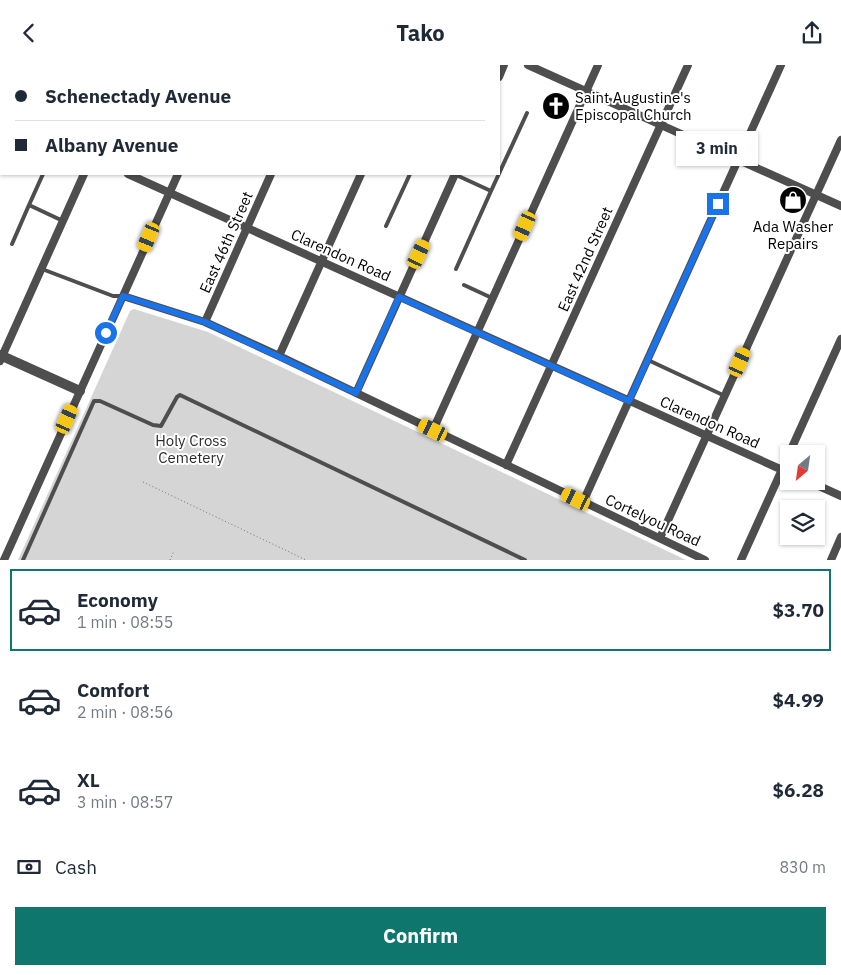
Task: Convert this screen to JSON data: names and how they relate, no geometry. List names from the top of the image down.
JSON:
{
  "streets": {
    "street": [
      "East 46th Street",
      "Clarendon Road",
      "East 42nd Street",
      "Cortelyou Road"
    ]
  },
  "crossings": [
    ["East 46th Street", "Clarendon Road"],
    ["East 46th Street", "Cortelyou Road"],
    ["Clarendon Road", "East 42nd Street"],
    ["East 42nd Street", "Cortelyou Road"]
  ],
  "parks": ["Holy Cross Cemetery"],
  "places": {
    "church": ["Saint Augustine's Episcopal Church"],
    "shop": ["Ada Washer Repairs"]
  },
  "north": "bottom left",
  "page": {
    "header": "Tako",
    "banner": ["Schenectady Avenue", "Albany Avenue"],
    "bubble": "3 min",
    "list": [
      {
        "name": "Economy",
        "note": "1 min · 08:55",
        "value": "$3.70"
      },
      {
        "name": "Comfort",
        "note": "2 min · 08:56",
        "value": "$4.99"
      },
      {
        "name": "XL",
        "note": "3 min · 08:57",
        "value": "$6.28"
      }
    ],
    "pay": ["Cash", "830 m"],
    "buttons": "Confirm"
  }
}
